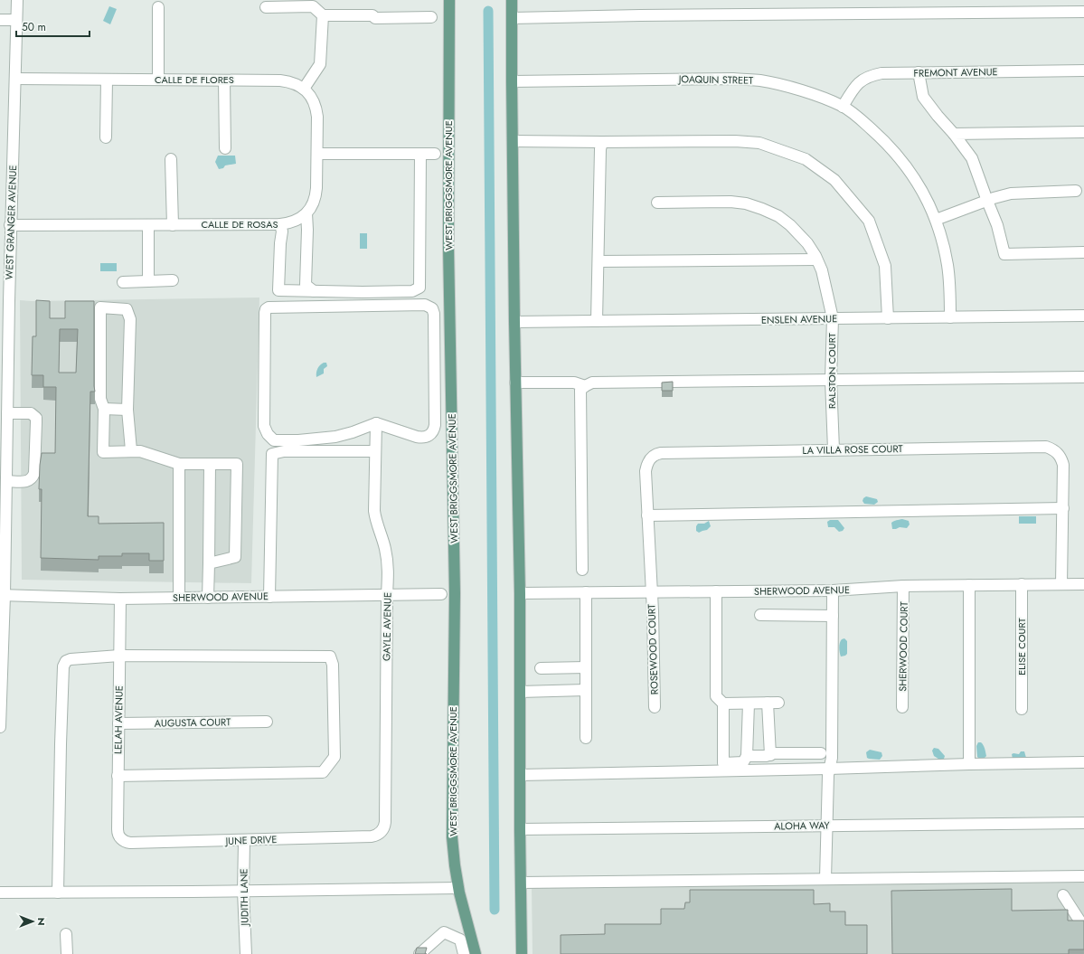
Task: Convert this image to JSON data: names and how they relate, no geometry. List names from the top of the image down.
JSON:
{
  "streets": {
    "main road": ["WEST BRIGGSMORE AVENUE"],
    "street": [
      "FREMONT AVENUE",
      "CALLE DE FLORES",
      "JOAQUIN STREET",
      "WEST GRANGER AVENUE",
      "CALLE DE ROSAS",
      "ENSLEN AVENUE",
      "RALSTON COURT",
      "LA VILLA ROSE COURT",
      "SHERWOOD AVENUE",
      "GAYLE AVENUE",
      "SHERWOOD COURT",
      "ELISE COURT",
      "ROSEWOOD COURT",
      "LELAH AVENUE",
      "AUGUSTA COURT",
      "ALOHA WAY",
      "JUNE DRIVE",
      "JUDITH LANE"
    ]
  },
  "crossings": [
    ["FREMONT AVENUE", "JOAQUIN STREET"],
    ["CALLE DE FLORES", "WEST GRANGER AVENUE"],
    ["JOAQUIN STREET", "ENSLEN AVENUE"],
    ["WEST GRANGER AVENUE", "CALLE DE ROSAS"],
    ["WEST GRANGER AVENUE", "SHERWOOD AVENUE"],
    ["ENSLEN AVENUE", "RALSTON COURT"],
    ["RALSTON COURT", "LA VILLA ROSE COURT"],
    ["LA VILLA ROSE COURT", "SHERWOOD AVENUE"],
    ["LA VILLA ROSE COURT", "ROSEWOOD COURT"],
    ["SHERWOOD AVENUE", "GAYLE AVENUE"],
    ["SHERWOOD AVENUE", "SHERWOOD COURT"],
    ["SHERWOOD AVENUE", "ELISE COURT"],
    ["SHERWOOD AVENUE", "ROSEWOOD COURT"],
    ["SHERWOOD AVENUE", "LELAH AVENUE"],
    ["GAYLE AVENUE", "JUNE DRIVE"],
    ["LELAH AVENUE", "AUGUSTA COURT"],
    ["LELAH AVENUE", "JUNE DRIVE"],
    ["JUNE DRIVE", "JUDITH LANE"]
  ],
  "scale_bar": "50 m",
  "north": "right"
}
